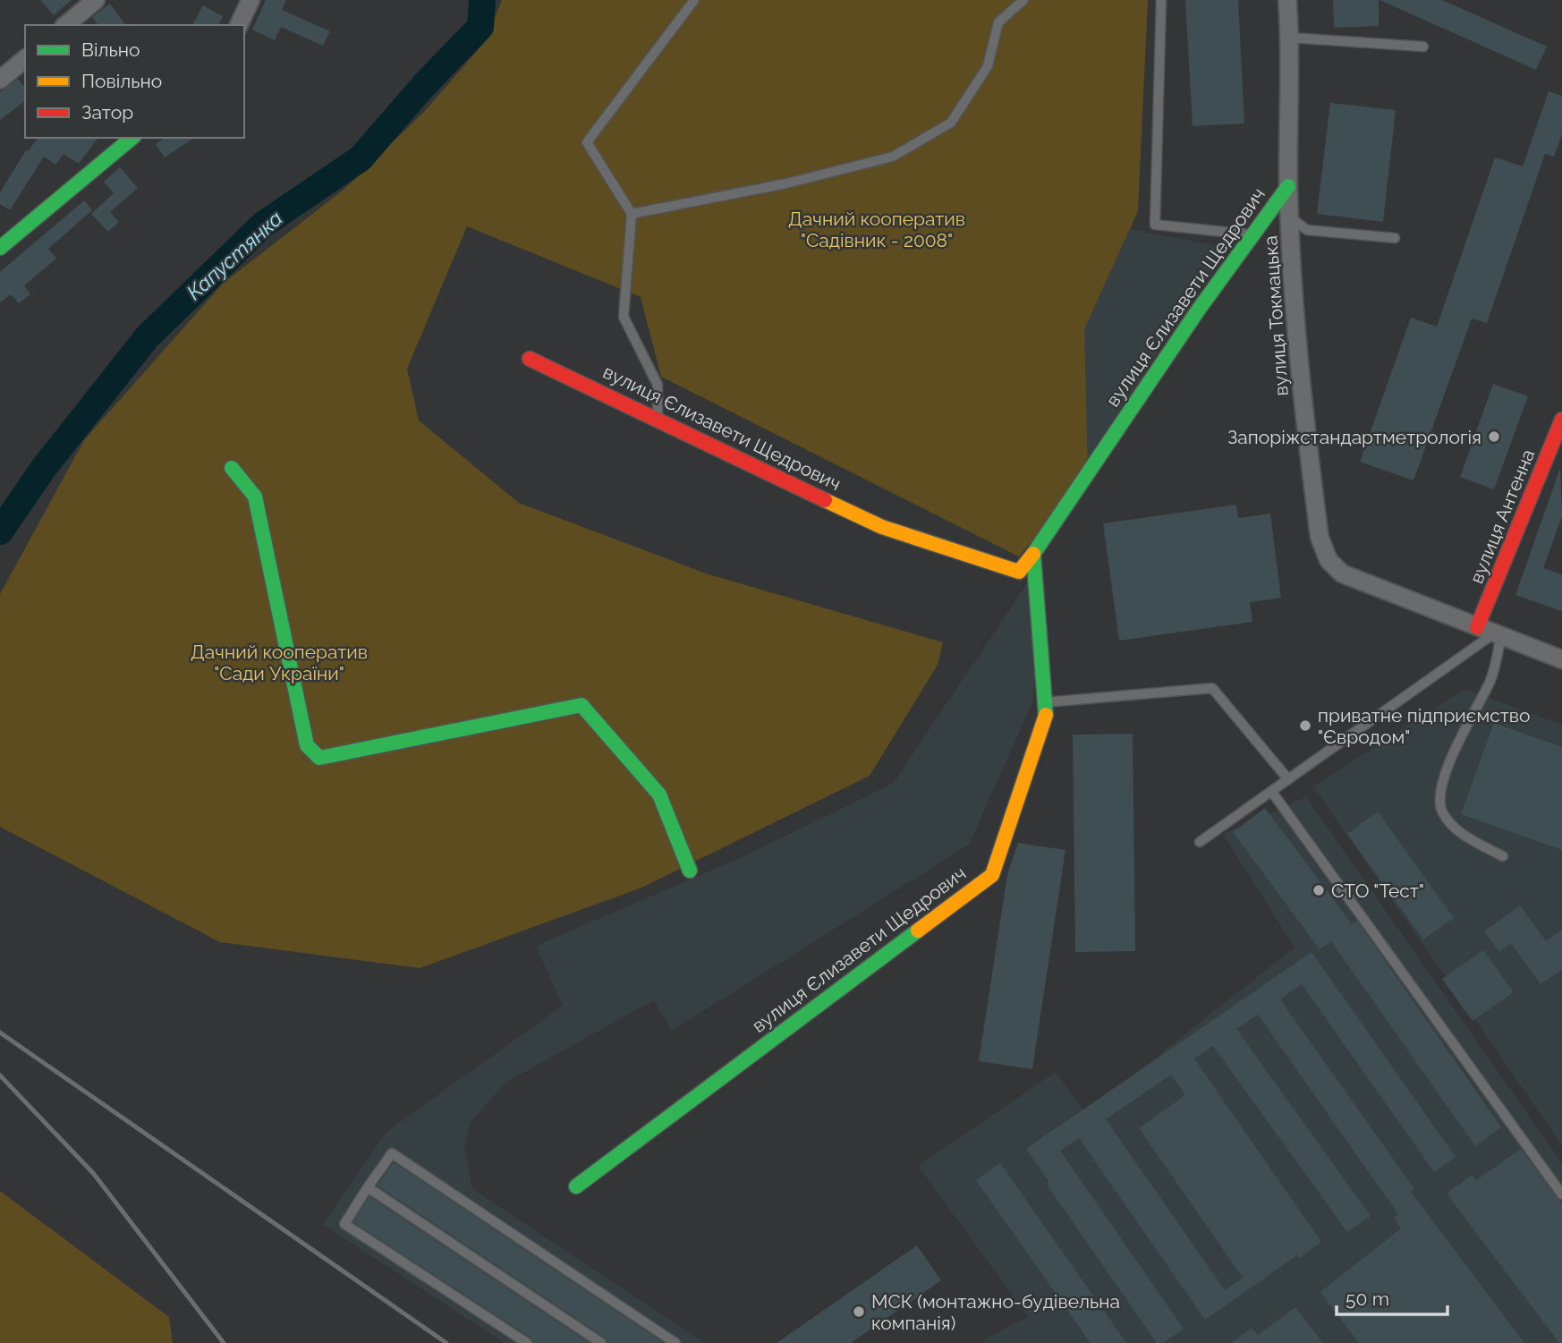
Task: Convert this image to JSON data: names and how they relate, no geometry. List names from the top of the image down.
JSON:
{
  "streets": {
    "street": ["вулиця Єлизавети Щедрович", "вулиця Токмацька", "вулиця Антенна"]
  },
  "crossings": [
    ["вулиця Єлизавети Щедрович", "вулиця Токмацька"],
    ["вулиця Токмацька", "вулиця Антенна"]
  ],
  "water": ["Капустянка"],
  "parks": ["Дачний кооператив \"Садівник - 2008\"", "Дачний кооператив \"Сади України\""],
  "places": [
    "Запоріжстандартметрологія",
    "приватне підприємство \"Євродом\"",
    "СТО \"Тест\"",
    "МСК (монтажно-будівельна компанія)"
  ],
  "legend": ["Вільно", "Повільно", "Затор"],
  "scale_bar": "50 m"
}
